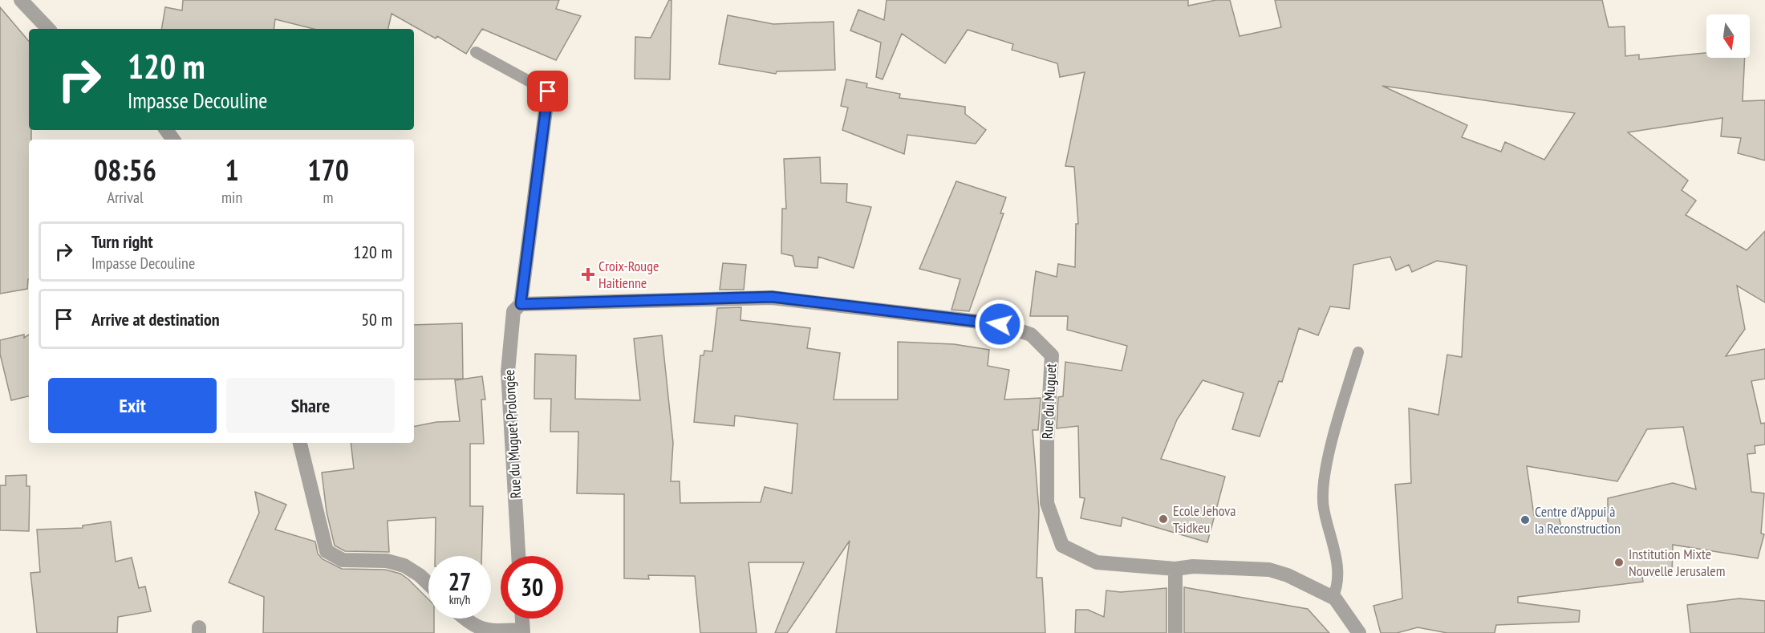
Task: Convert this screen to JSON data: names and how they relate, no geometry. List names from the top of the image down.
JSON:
{
  "streets": {
    "street": ["Rue du Muguet", "Rue du Muguet Prolongée"]
  },
  "crossings": [
    ["Rue du Muguet", "Rue du Muguet Prolongée"]
  ],
  "places": {
    "health": ["Croix-Rouge Haitienne"],
    "other": ["Ecole Jehova Tsidkeu", "Centre d'Appui à la Reconstruction", "Institution Mixte Nouvelle Jerusalem"]
  },
  "north": "bottom",
  "page": {
    "turn": ["120 m", "Impasse Decouline"],
    "eta": [
      "08:56",
      "Arrival",
      "1",
      "min",
      "170",
      "m"
    ],
    "list": [
      {
        "name": "Turn right",
        "note": "Impasse Decouline",
        "value": "120 m"
      },
      {
        "name": "Arrive at destination",
        "value": "50 m"
      }
    ],
    "buttons": ["Exit", "Share"],
    "speed": "27 km/h",
    "limit": "30"
  }
}
